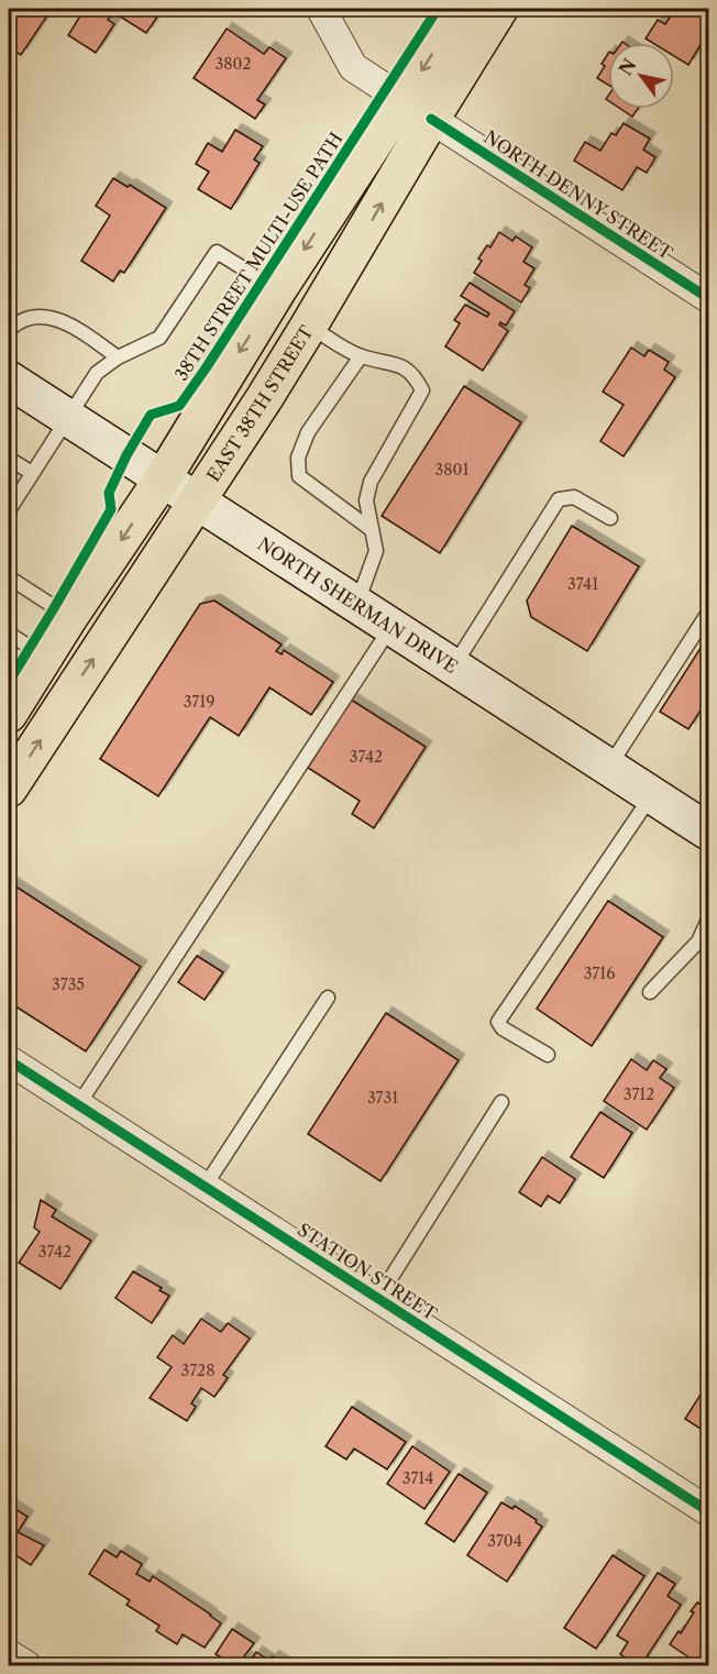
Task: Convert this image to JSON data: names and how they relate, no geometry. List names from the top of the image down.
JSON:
{
  "streets": {
    "main road": ["EAST 38TH STREET", "NORTH SHERMAN DRIVE"],
    "street": ["NORTH DENNY STREET", "STATION STREET"],
    "cycle path": ["38TH STREET MULTI-USE PATH"]
  },
  "crossings": [
    ["NORTH DENNY STREET", "EAST 38TH STREET"],
    ["EAST 38TH STREET", "NORTH SHERMAN DRIVE"]
  ],
  "house_numbers": [
    "3802",
    "3801",
    "3741",
    "3719",
    "3742",
    "3716",
    "3735",
    "3712",
    "3731",
    "3742",
    "3728",
    "3714",
    "3704"
  ],
  "north": "top left"
}
